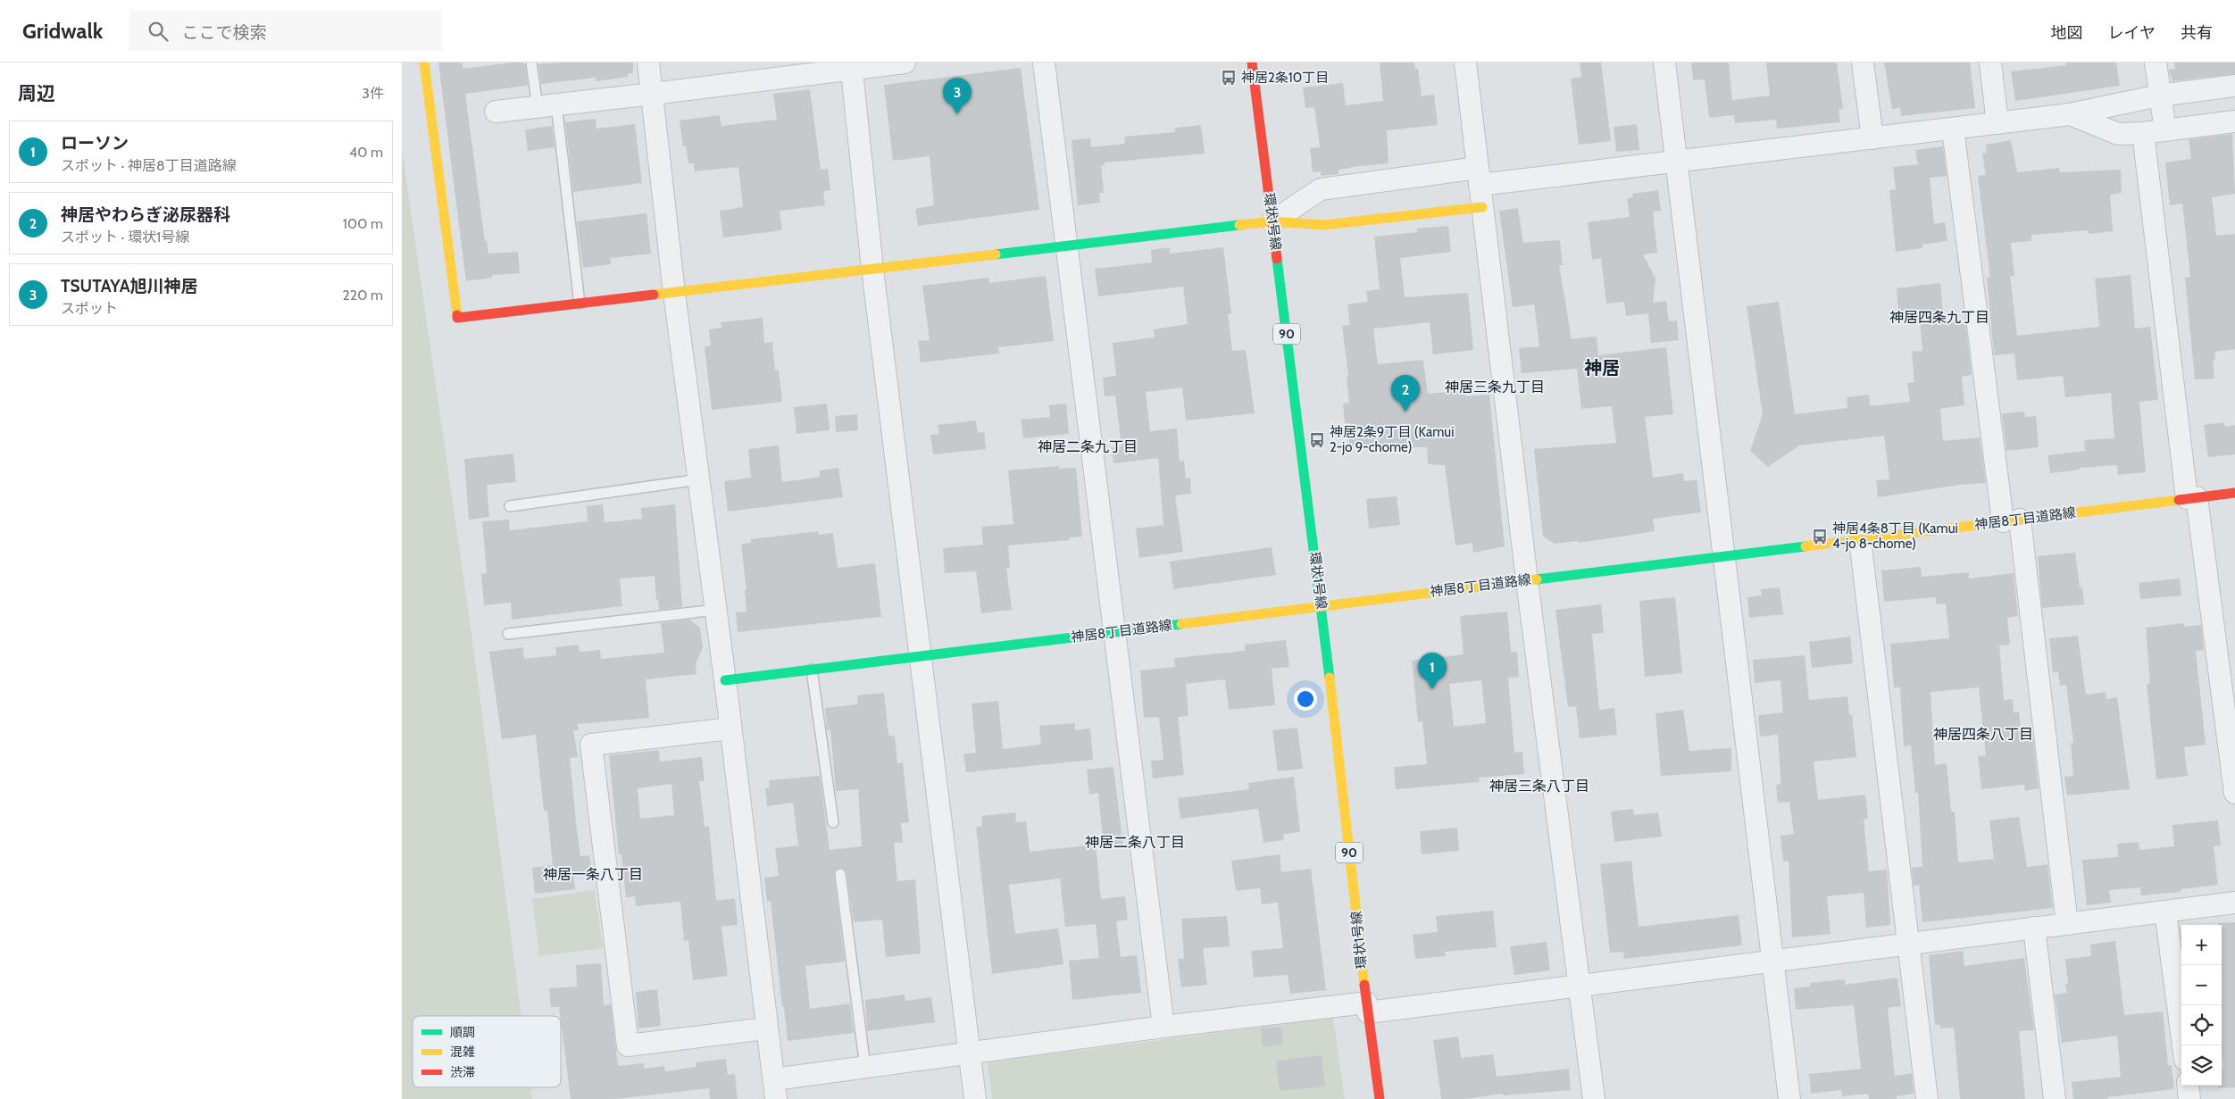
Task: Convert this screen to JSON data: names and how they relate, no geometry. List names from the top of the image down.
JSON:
{
  "streets": {
    "street": ["環状1号線", "90", "神居8丁目道路線"]
  },
  "crossings": [
    ["環状1号線", "神居8丁目道路線"]
  ],
  "districts": [
    "神居四条九丁目",
    "神居",
    "神居三条九丁目",
    "神居二条九丁目",
    "神居四条八丁目",
    "神居三条八丁目",
    "神居二条八丁目",
    "神居一条八丁目"
  ],
  "places": {
    "bus stop": ["神居2条10丁目", "神居2条9丁目 (Kamui 2-jo 9-chome)", "神居4条8丁目 (Kamui 4-jo 8-chome)"]
  },
  "legend": ["順調", "混雑", "渋滞"],
  "page": {
    "header": "Gridwalk",
    "search": "ここで検索",
    "nav": ["地図", "レイヤ", "共有"],
    "heading": ["周辺", "3件"],
    "pins": ["3", "2", "1"],
    "list": [
      {
        "mark": "1",
        "name": "ローソン",
        "note": "スポット · 神居8丁目道路線",
        "value": "40 m"
      },
      {
        "mark": "2",
        "name": "神居やわらぎ泌尿器科",
        "note": "スポット · 環状1号線",
        "value": "100 m"
      },
      {
        "mark": "3",
        "name": "TSUTAYA旭川神居",
        "note": "スポット",
        "value": "220 m"
      }
    ],
    "map_buttons": ["+", "−"]
  }
}
